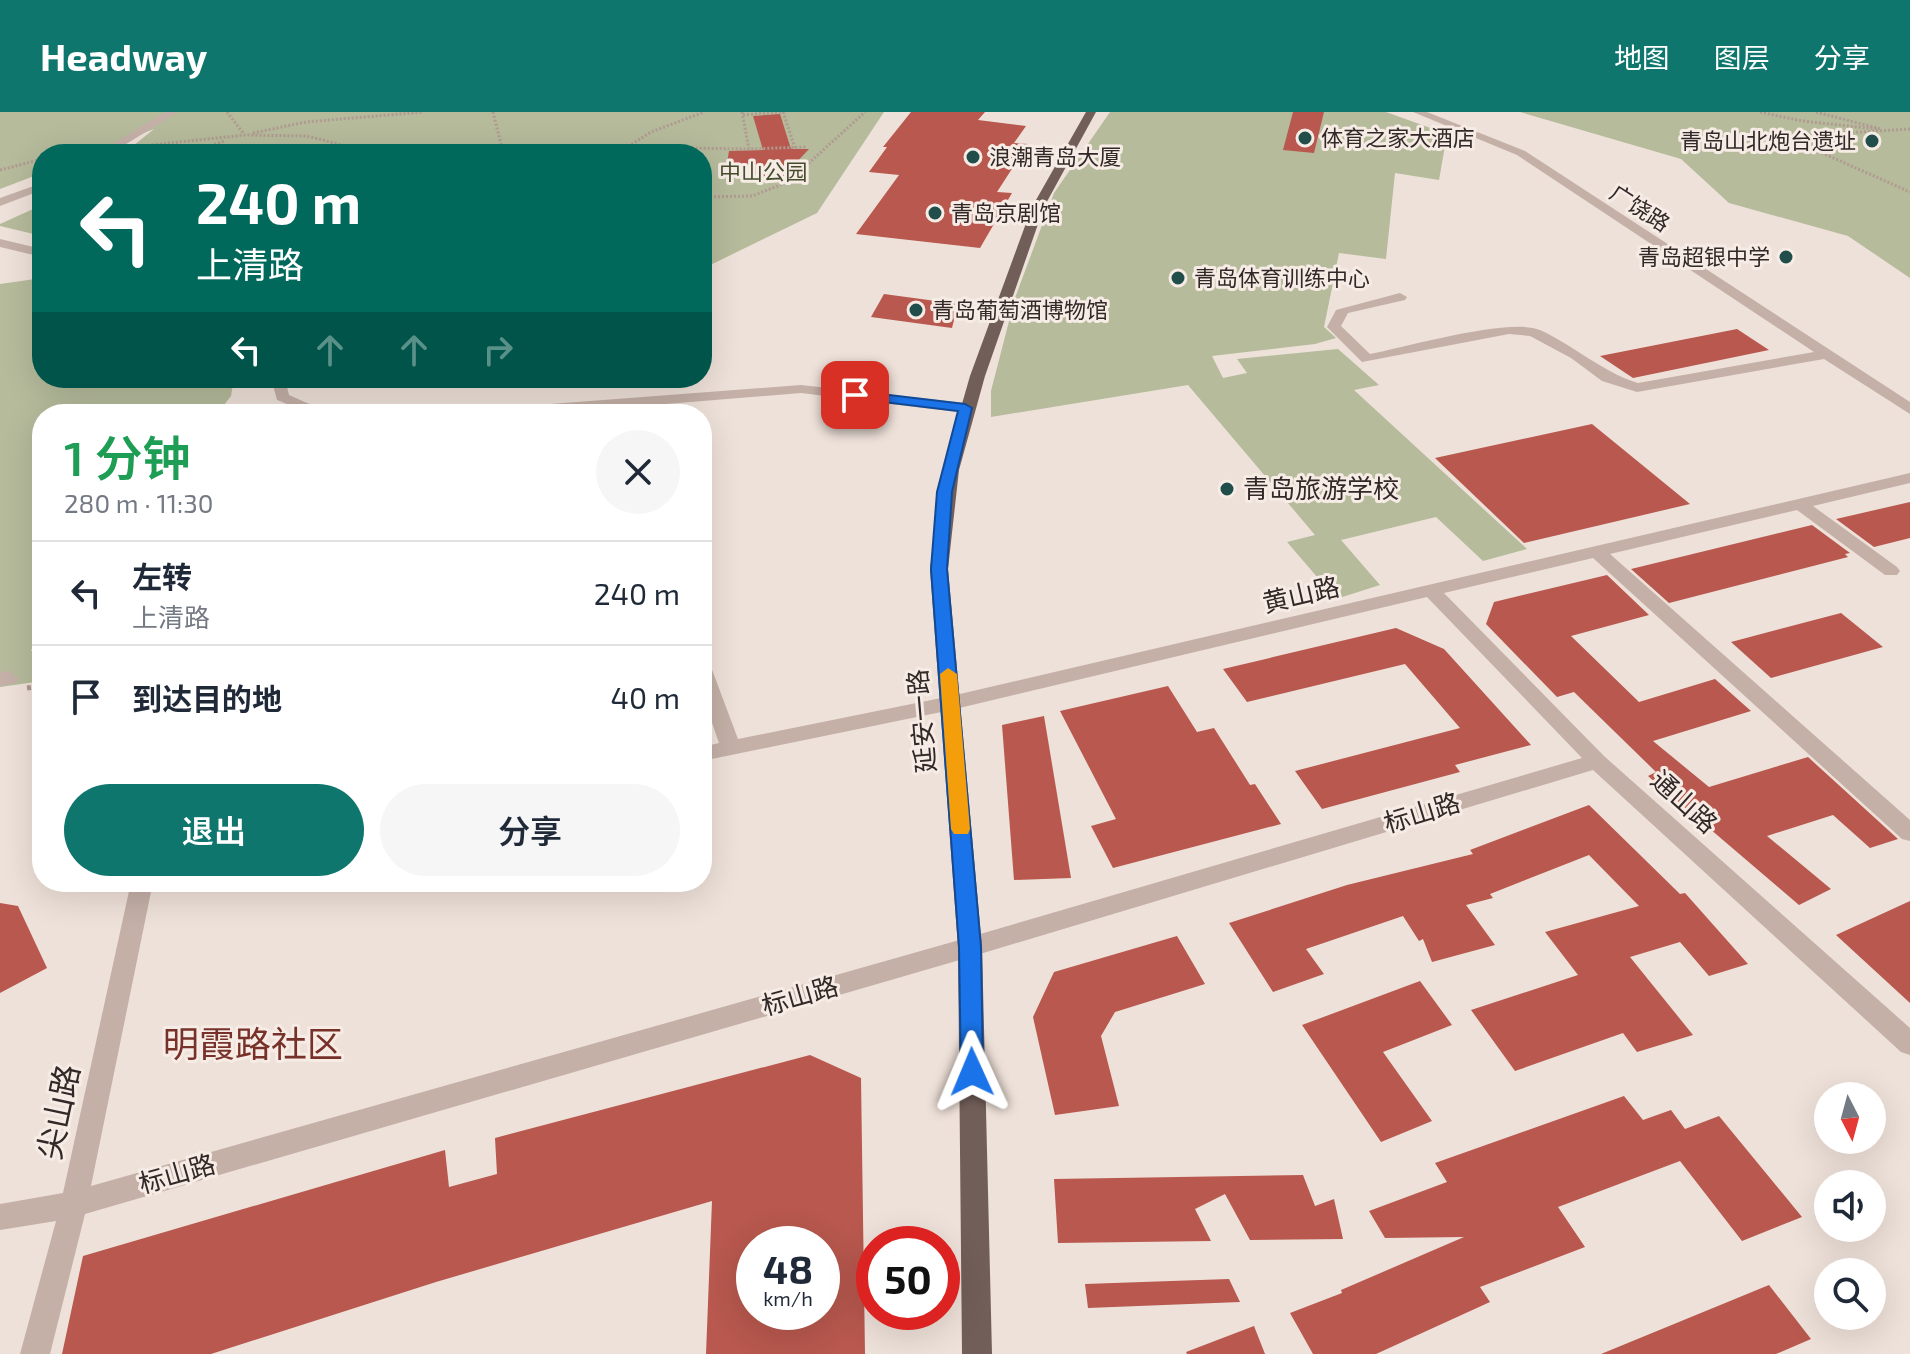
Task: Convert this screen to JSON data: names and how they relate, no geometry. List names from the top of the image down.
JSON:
{
  "streets": {
    "main road": ["延安一路"],
    "street": [
      "广饶路",
      "黄山路",
      "通山路",
      "标山路",
      "尖山路"
    ]
  },
  "crossings": [
    ["黄山路", "延安一路"],
    ["黄山路", "通山路"],
    ["延安一路", "标山路"],
    ["通山路", "标山路"],
    ["标山路", "尖山路"]
  ],
  "districts": ["明霞路社区"],
  "parks": ["中山公园"],
  "places": [
    "体育之家大酒店",
    "青岛山北炮台遗址",
    "浪潮青岛大厦",
    "青岛京剧馆",
    "青岛超银中学",
    "青岛体育训练中心",
    "青岛葡萄酒博物馆",
    "青岛旅游学校"
  ],
  "north": "bottom",
  "page": {
    "header": "Headway",
    "nav": ["地图", "图层", "分享"],
    "turn": ["240 m", "上清路"],
    "heading": ["1 分钟", "280 m · 11:30"],
    "list": [
      {
        "name": "左转",
        "note": "上清路",
        "value": "240 m"
      },
      {
        "name": "到达目的地",
        "value": "40 m"
      }
    ],
    "buttons": ["退出", "分享"],
    "speed": "48 km/h",
    "limit": "50"
  }
}
